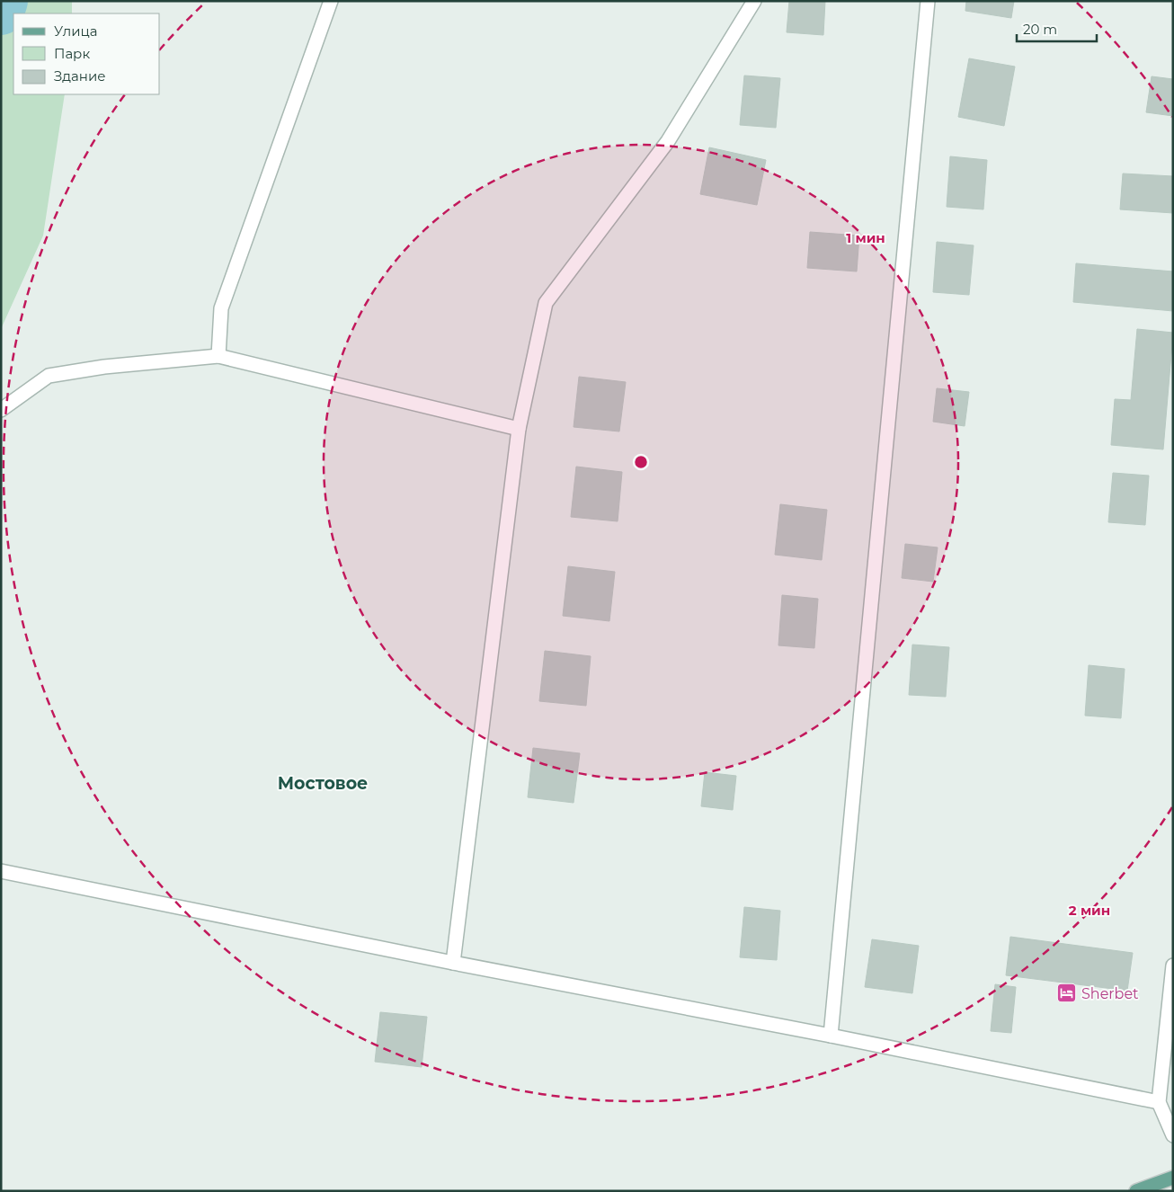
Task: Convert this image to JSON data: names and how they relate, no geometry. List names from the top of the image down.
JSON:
{
  "districts": ["Мостовое"],
  "places": {
    "hotel": ["Sherbet"]
  },
  "legend": ["Улица", "Парк", "Здание"],
  "scale_bar": "20 m",
  "rings": ["1 мин", "2 мин"]
}
